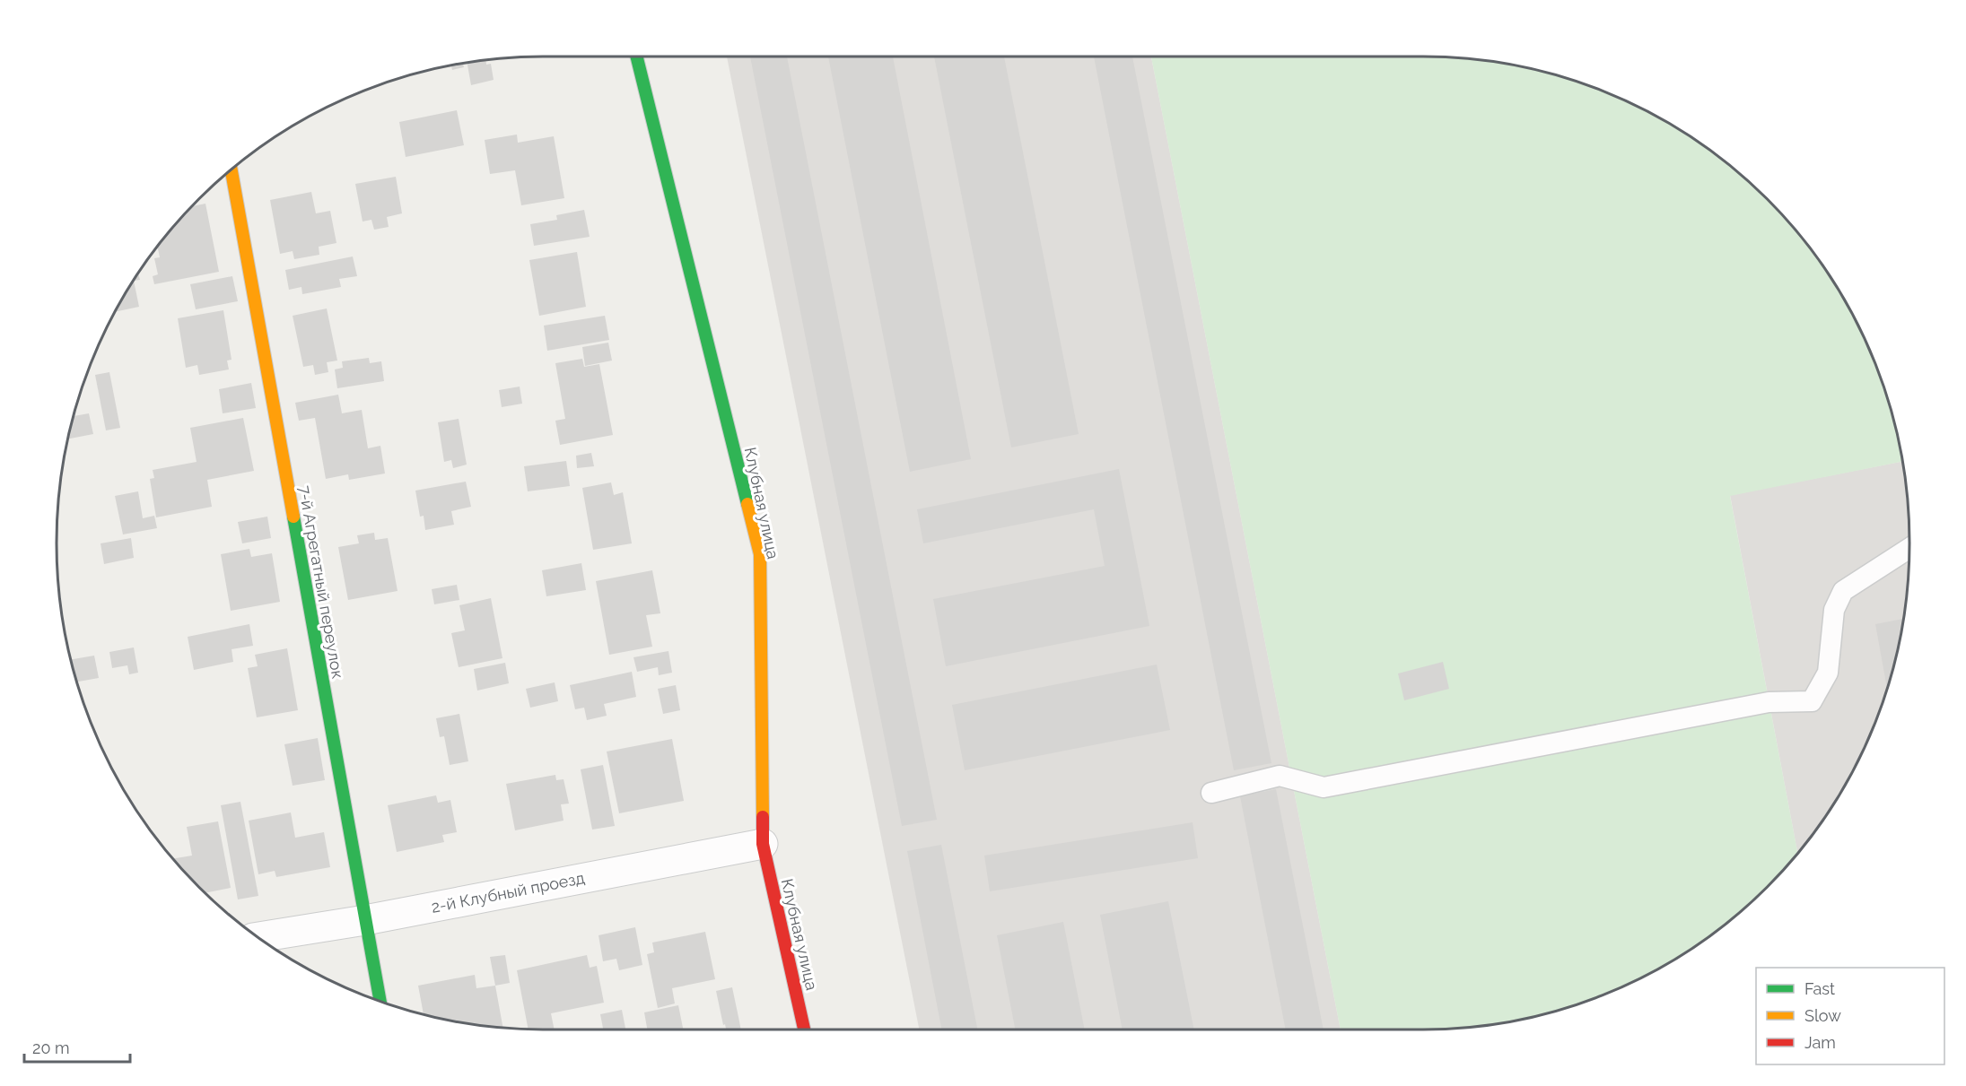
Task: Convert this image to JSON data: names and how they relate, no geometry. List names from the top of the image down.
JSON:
{
  "streets": {
    "street": ["Клубная улица", "7-й Агрегатный переулок", "2-й Клубный проезд"]
  },
  "crossings": [
    ["Клубная улица", "2-й Клубный проезд"],
    ["7-й Агрегатный переулок", "2-й Клубный проезд"]
  ],
  "legend": ["Fast", "Slow", "Jam"],
  "scale_bar": "20 m"
}
